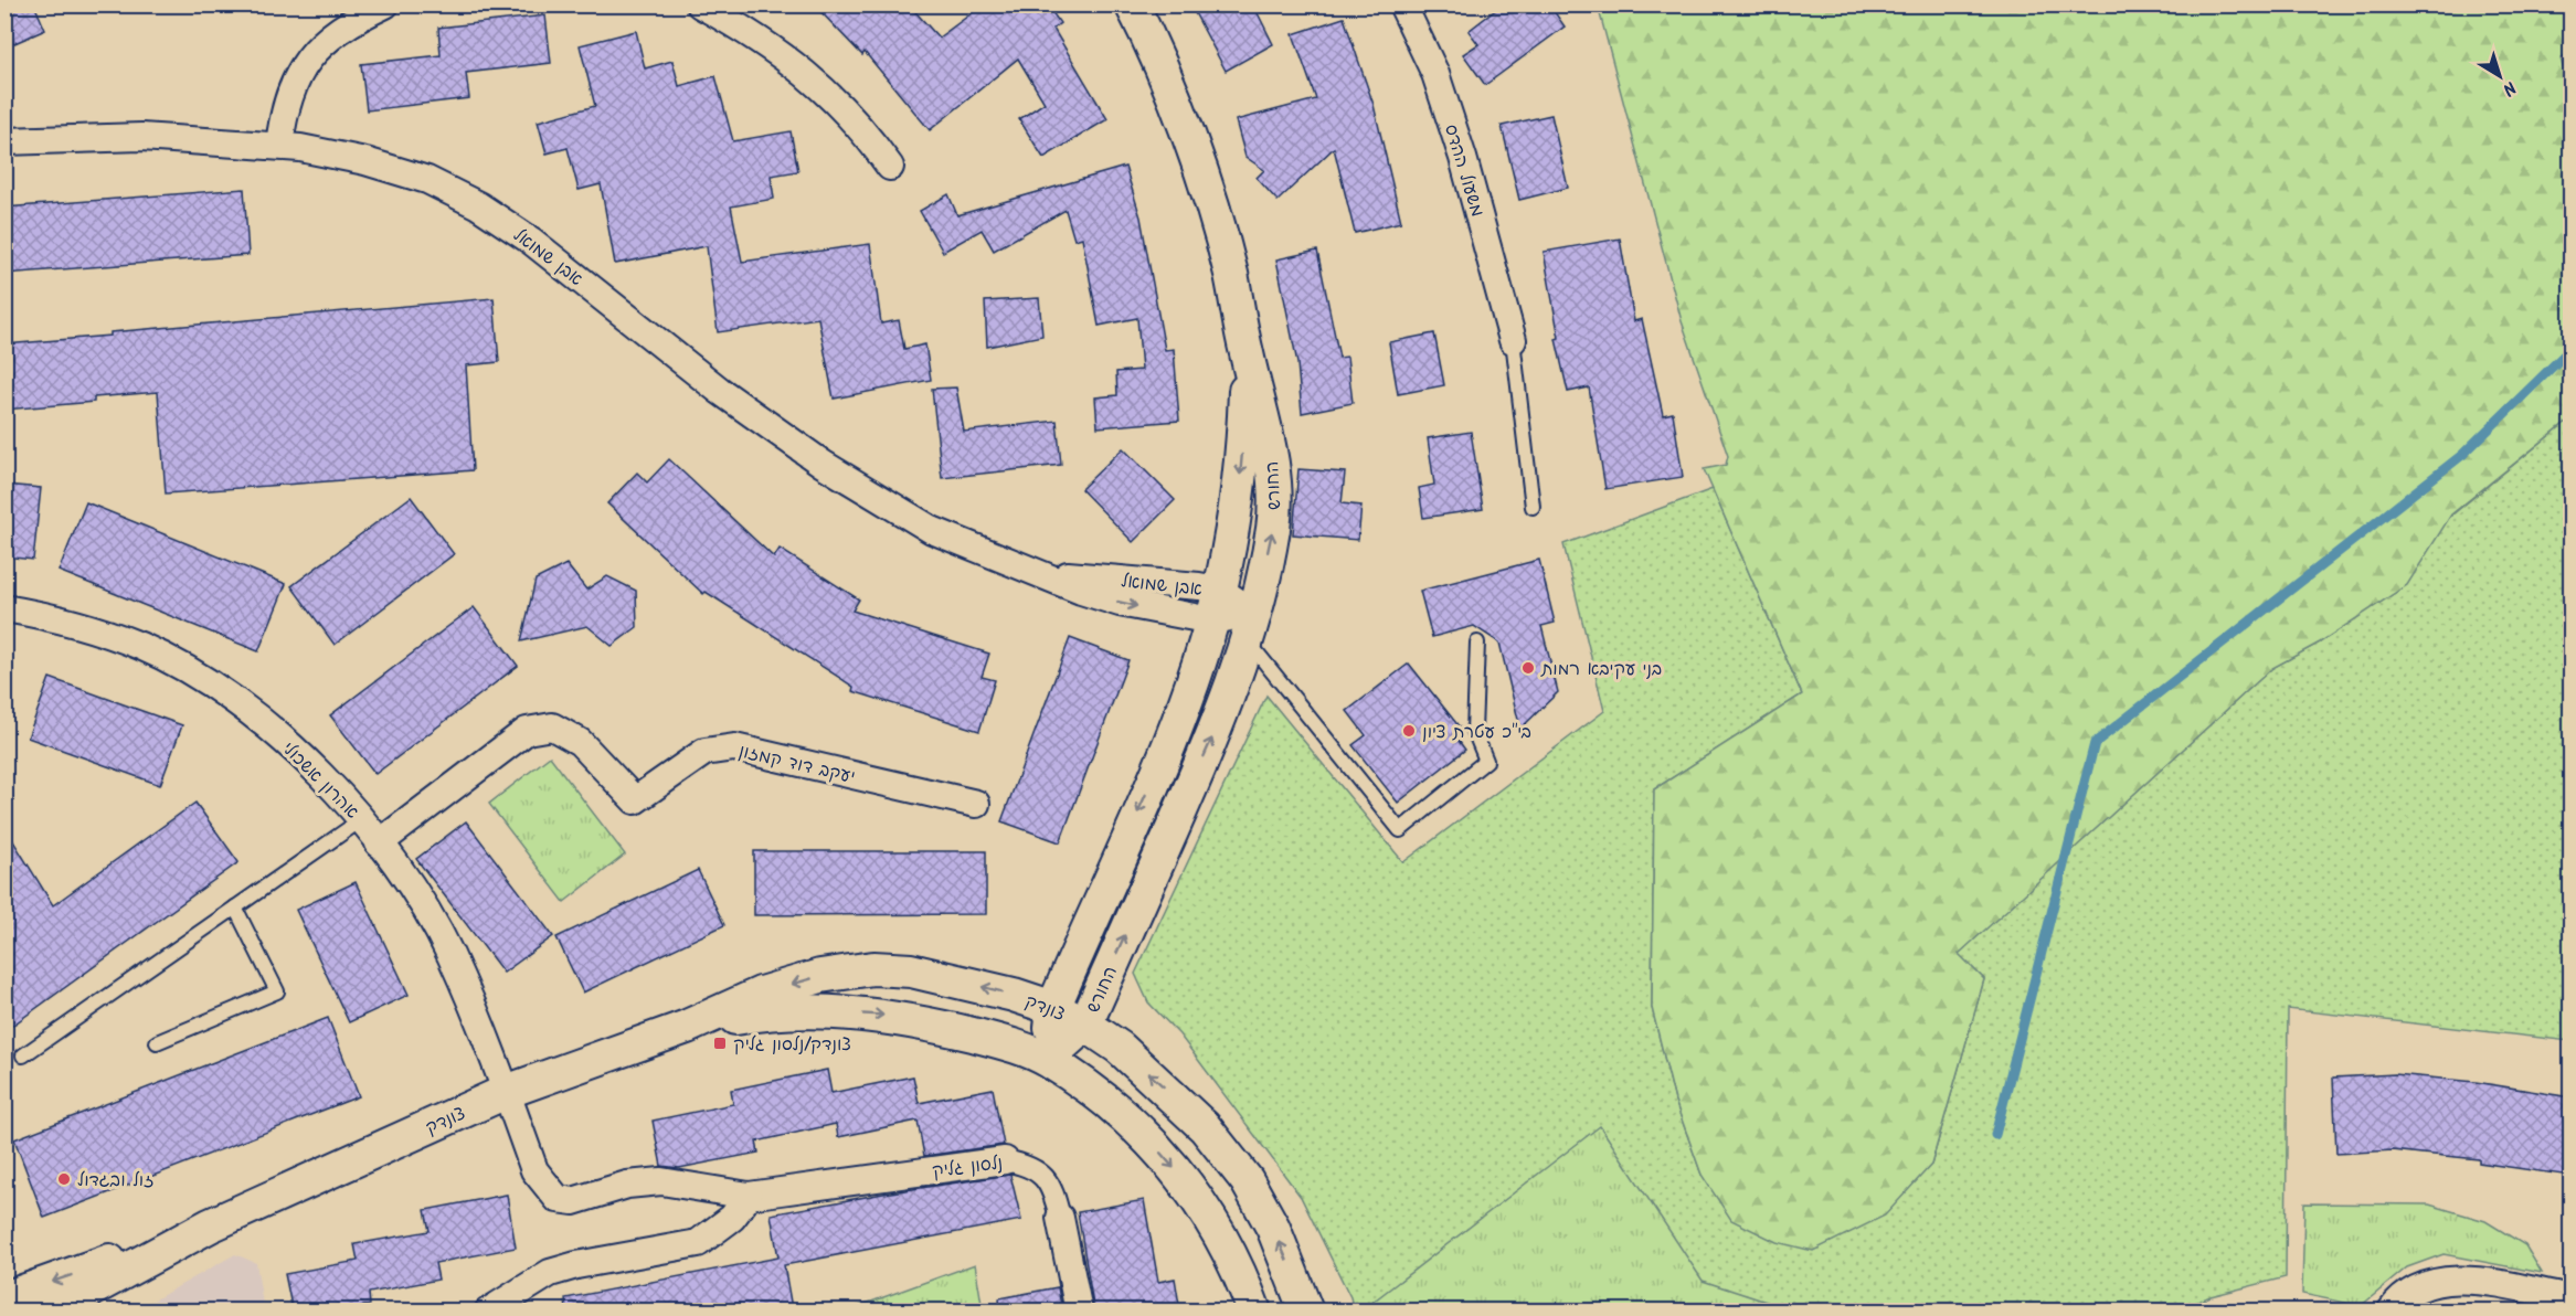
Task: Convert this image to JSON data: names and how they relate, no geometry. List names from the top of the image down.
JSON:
{
  "streets": {
    "street": [
      "משעול ההדס",
      "אבן שמואל",
      "החורש",
      "יעקב דוד קמזון",
      "אהרון אשכולי",
      "צונדק",
      "נלסון גליק"
    ]
  },
  "crossings": [
    ["אבן שמואל", "החורש"],
    ["החורש", "צונדק"],
    ["יעקב דוד קמזון", "אהרון אשכולי"],
    ["אהרון אשכולי", "צונדק"],
    ["אהרון אשכולי", "נלסון גליק"],
    ["צונדק", "נלסון גליק"]
  ],
  "places": {
    "other": ["בני עקיבא רמות", "בי\"כ עטרת ציון", "זול ובגדול"],
    "transit": ["צונדק/נלסון גליק"]
  },
  "north": "bottom right"
}
